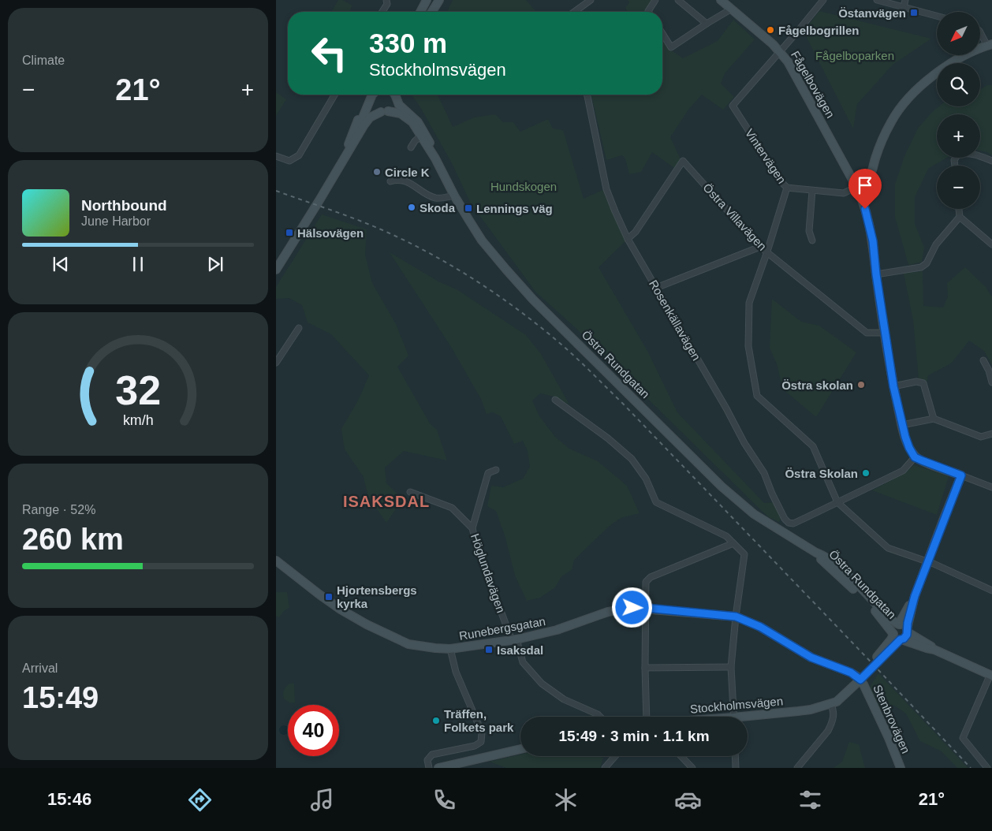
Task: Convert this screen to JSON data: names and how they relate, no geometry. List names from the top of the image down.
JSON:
{
  "streets": {
    "street": [
      "Fågelbovägen",
      "Vintervägen",
      "Östra Villavägen",
      "Rosenkällavägen",
      "Östra Rundgatan",
      "Höglundavägen",
      "Runebergsgatan",
      "Stockholmsvägen",
      "Stenbrovägen"
    ]
  },
  "crossings": [
    ["Fågelbovägen", "Vintervägen"],
    ["Fågelbovägen", "Östra Villavägen"],
    ["Östra Villavägen", "Rosenkällavägen"],
    ["Östra Rundgatan", "Stockholmsvägen"],
    ["Höglundavägen", "Runebergsgatan"],
    ["Runebergsgatan", "Stockholmsvägen"],
    ["Runebergsgatan", "Stenbrovägen"],
    ["Stockholmsvägen", "Stenbrovägen"]
  ],
  "districts": ["ISAKSDAL"],
  "parks": ["Fågelboparken", "Hundskogen"],
  "places": {
    "transit": [
      "Östanvägen",
      "Lennings väg",
      "Hälsovägen",
      "Hjortensbergs kyrka",
      "Isaksdal"
    ],
    "other": [
      "Fågelbogrillen",
      "Circle K",
      "Skoda",
      "Östra skolan",
      "Östra Skolan",
      "Träffen, Folkets park"
    ]
  },
  "north": "bottom left",
  "page": {
    "tile": [
      "Climate",
      ["Range · 52%", "260 km"],
      ["Arrival", "15:49"]
    ],
    "map_buttons": ["+", "−"],
    "turn": ["330 m", "Stockholmsvägen"],
    "heat": ["−", "21°", "+"],
    "song": ["Northbound", "June Harbor"],
    "limit": "40",
    "trip": "15:49 · 3 min · 1.1 km",
    "tabs": ["15:46", "21°"],
    "gauge": ["32", "km/h"]
  }
}
